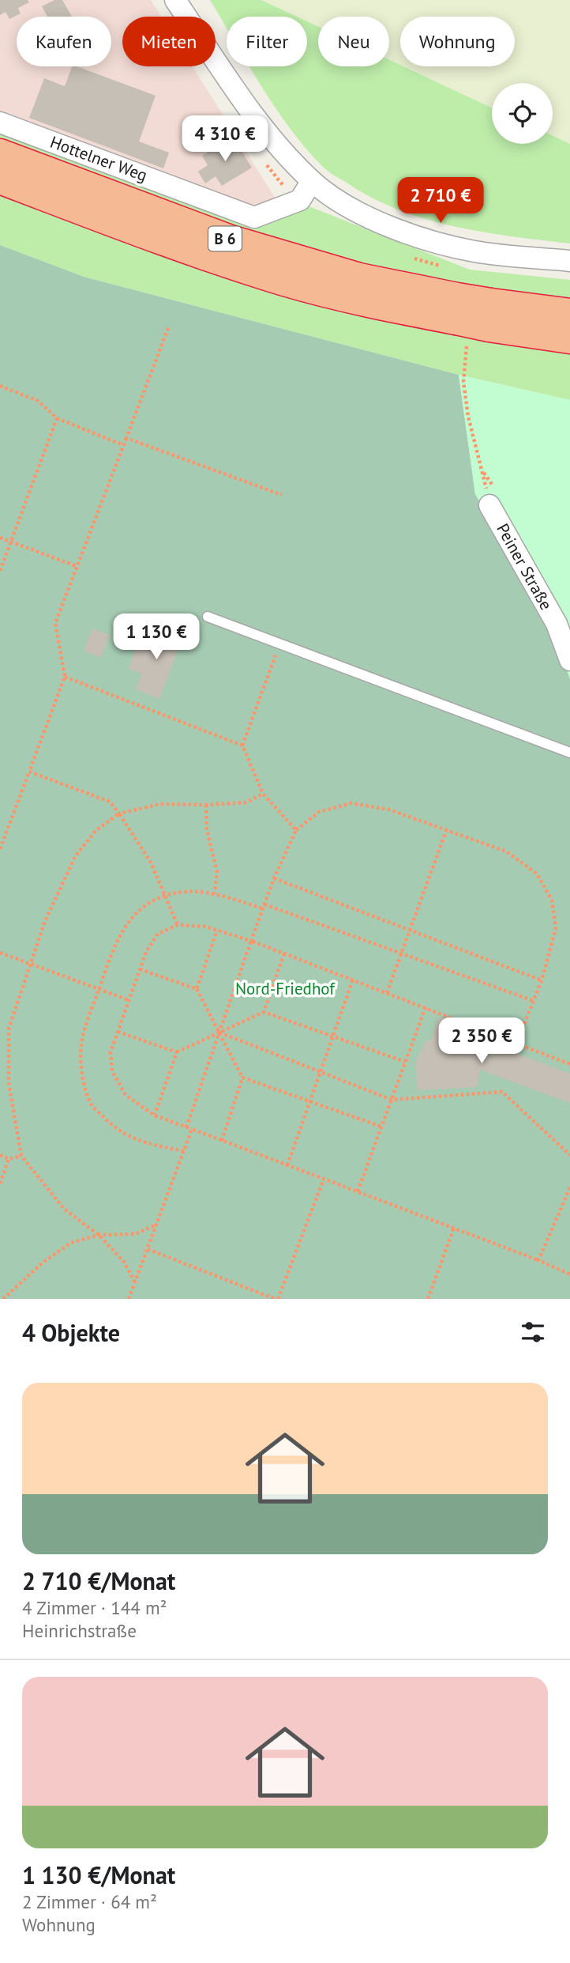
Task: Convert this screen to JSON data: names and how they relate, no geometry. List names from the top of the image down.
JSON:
{
  "streets": {
    "highway": ["B 6"],
    "street": ["Hottelner Weg", "Peiner Straße"]
  },
  "parks": ["Nord-Friedhof"],
  "page": {
    "chip": [
      "Kaufen",
      "Mieten",
      "Filter",
      "Neu",
      "Wohnung"
    ],
    "price": [
      "4 310 €",
      "2 710 €",
      "1 130 €",
      "2 350 €"
    ],
    "heading": "4 Objekte",
    "list": [
      {
        "name": "2 710 €/Monat",
        "note": "4 Zimmer · 144 m² · Heinrichstraße"
      },
      {
        "name": "1 130 €/Monat",
        "note": "2 Zimmer · 64 m² · Wohnung"
      }
    ]
  }
}
